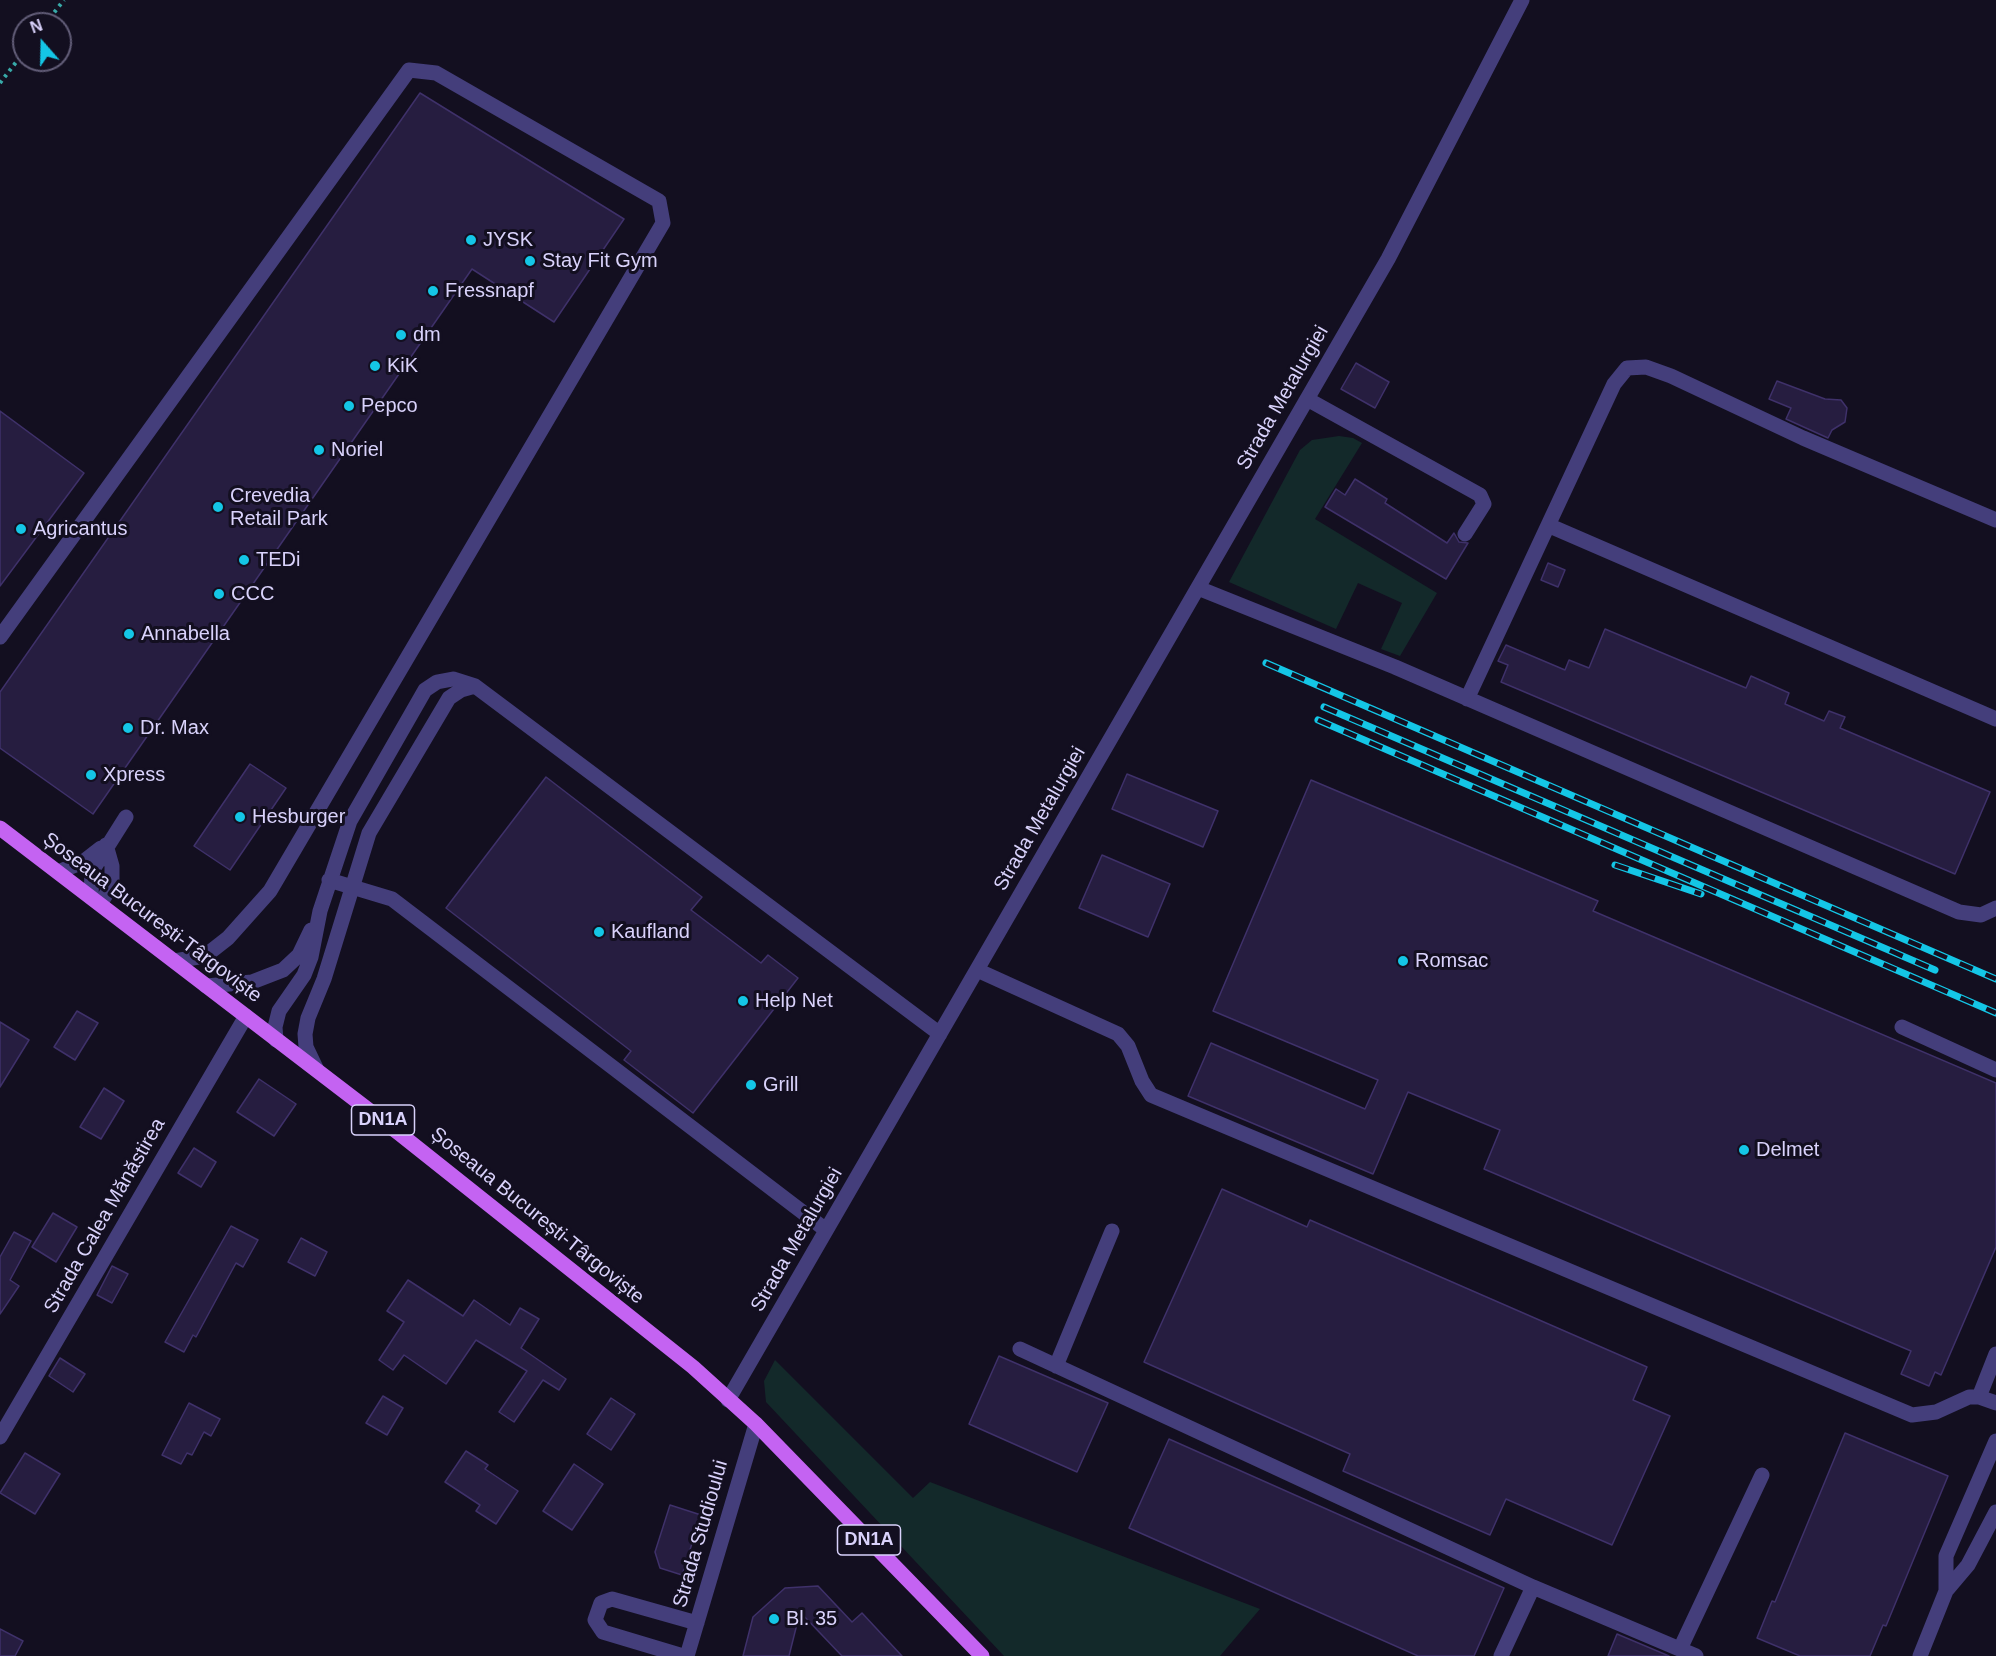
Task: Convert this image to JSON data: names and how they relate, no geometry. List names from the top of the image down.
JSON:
{
  "streets": {
    "main road": ["Șoseaua București-Târgoviște", "DN1A"],
    "street": ["Strada Metalurgiei", "Strada Calea Mănăstirea", "Strada Studioului"]
  },
  "crossings": [
    ["Strada Metalurgiei", "Șoseaua București-Târgoviște"],
    ["Șoseaua București-Târgoviște", "Strada Calea Mănăstirea"],
    ["Șoseaua București-Târgoviște", "Strada Studioului"]
  ],
  "places": [
    "JYSK",
    "Stay Fit Gym",
    "Fressnapf",
    "dm",
    "KiK",
    "Pepco",
    "Noriel",
    "Crevedia Retail Park",
    "Agricantus",
    "TEDi",
    "CCC",
    "Annabella",
    "Dr. Max",
    "Xpress",
    "Hesburger",
    "Kaufland",
    "Romsac",
    "Help Net",
    "Grill",
    "Delmet",
    "Bl. 35"
  ],
  "north": "top"
}
